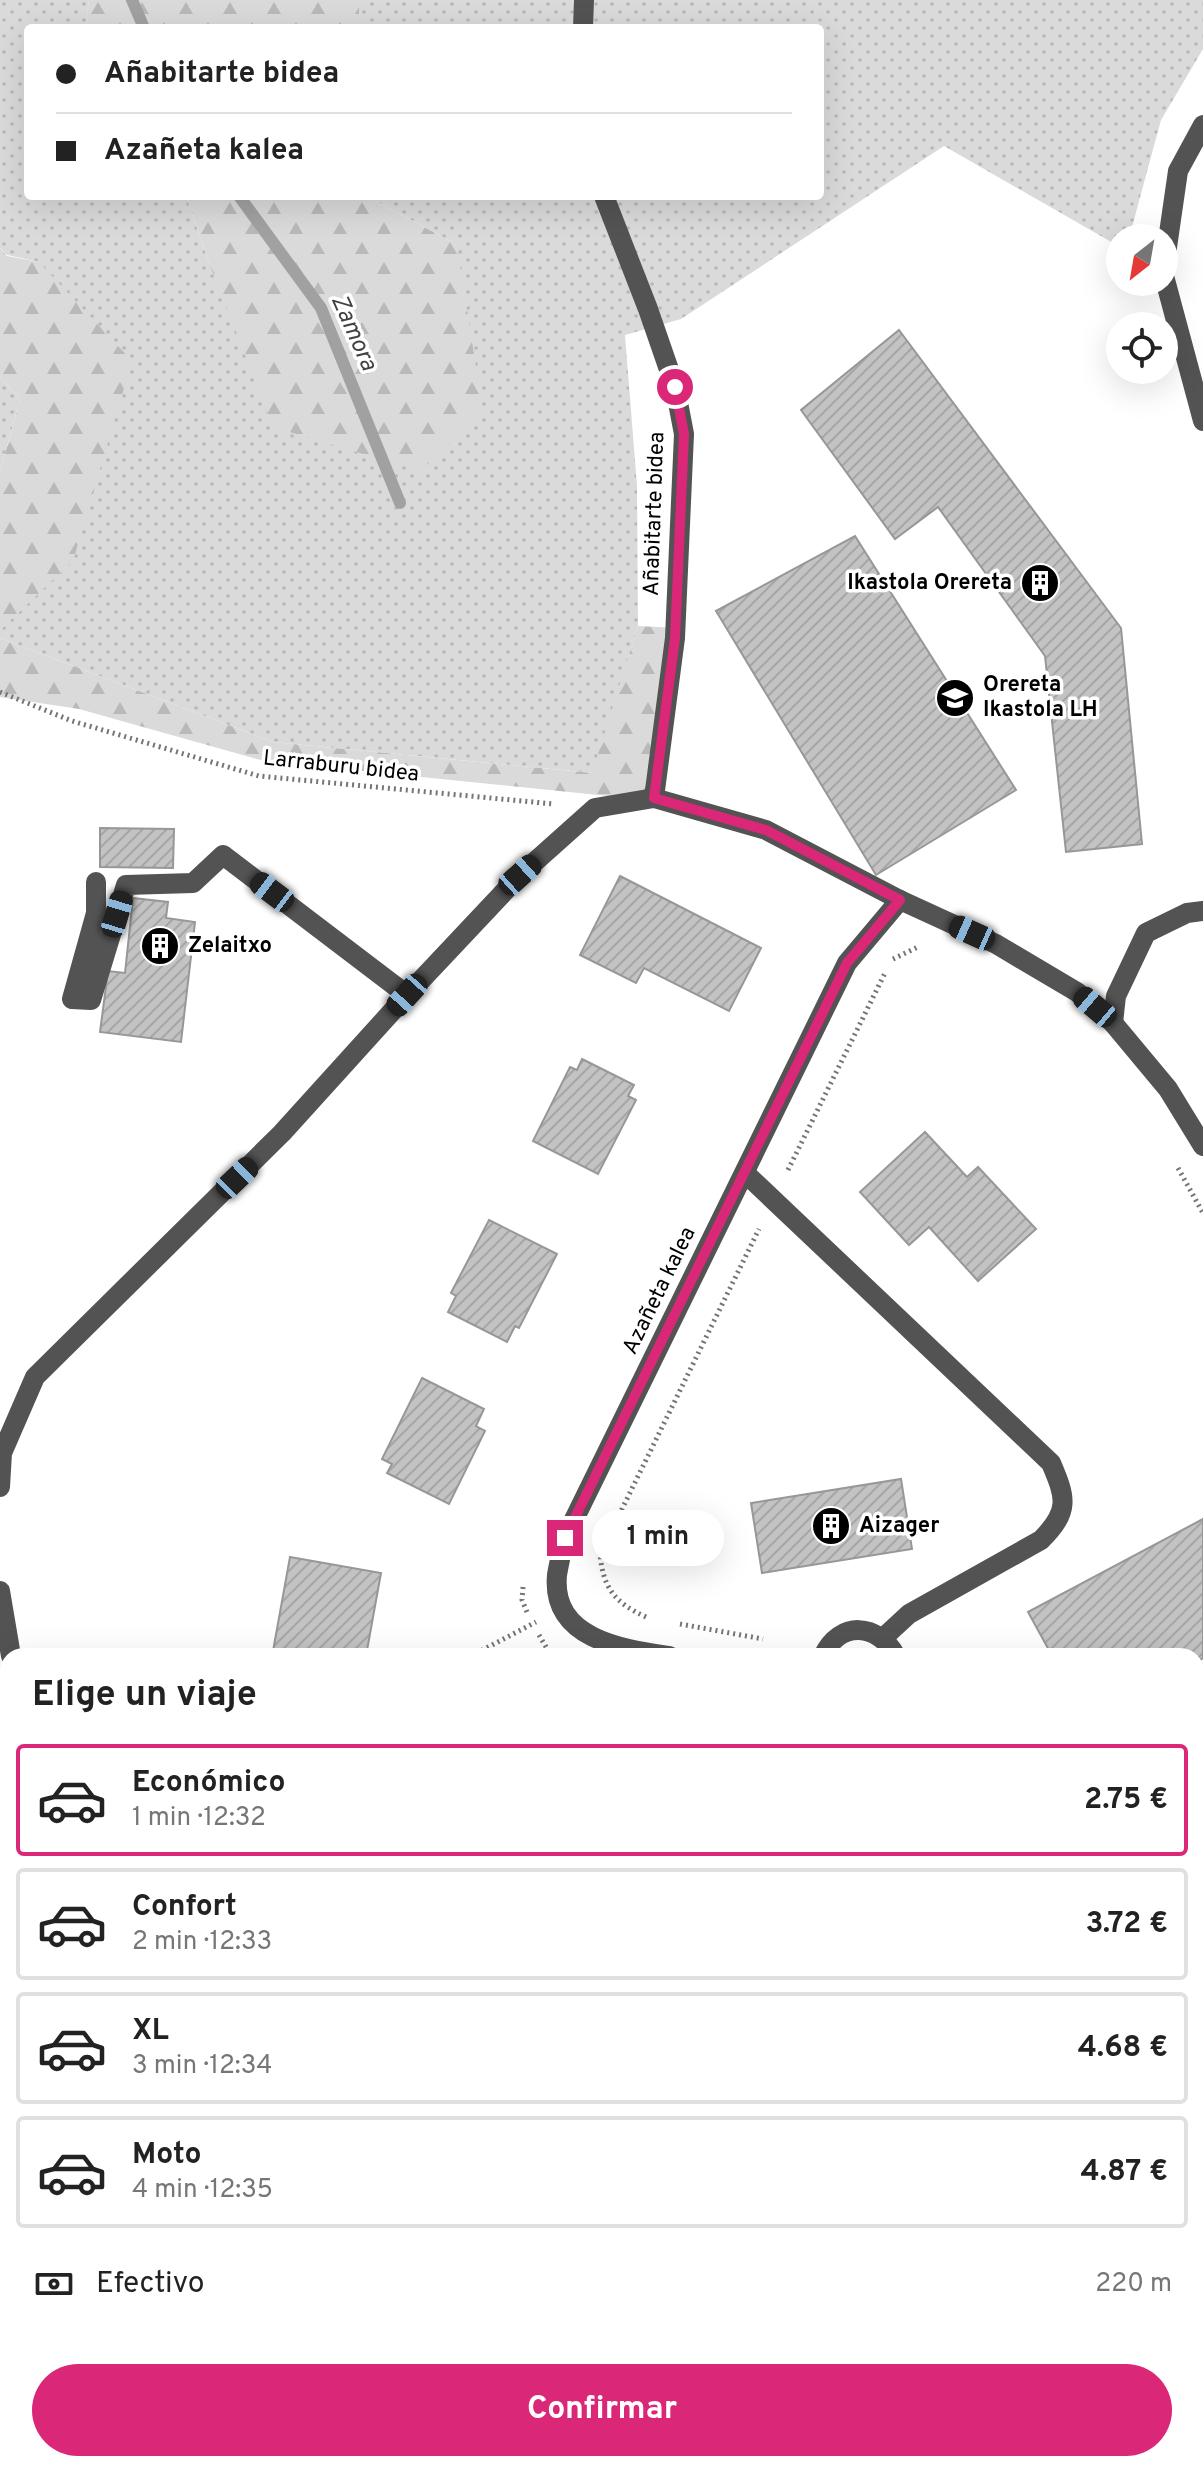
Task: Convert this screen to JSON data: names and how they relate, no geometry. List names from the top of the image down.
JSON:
{
  "streets": {
    "street": ["Añabitarte bidea", "Azañeta kalea"],
    "path": ["Larraburu bidea"]
  },
  "water": ["Zamora"],
  "places": {
    "building": ["Ikastola Orereta", "Zelaitxo", "Aizager"],
    "school or university": ["Orereta Ikastola LH"]
  },
  "north": "bottom left",
  "page": {
    "banner": ["Añabitarte bidea", "Azañeta kalea"],
    "bubble": "1 min",
    "heading": "Elige un viaje",
    "list": [
      {
        "name": "Económico",
        "note": "1 min · 12:32",
        "value": "2.75 €"
      },
      {
        "name": "Confort",
        "note": "2 min · 12:33",
        "value": "3.72 €"
      },
      {
        "name": "XL",
        "note": "3 min · 12:34",
        "value": "4.68 €"
      },
      {
        "name": "Moto",
        "note": "4 min · 12:35",
        "value": "4.87 €"
      }
    ],
    "pay": ["Efectivo", "220 m"],
    "buttons": "Confirmar"
  }
}
